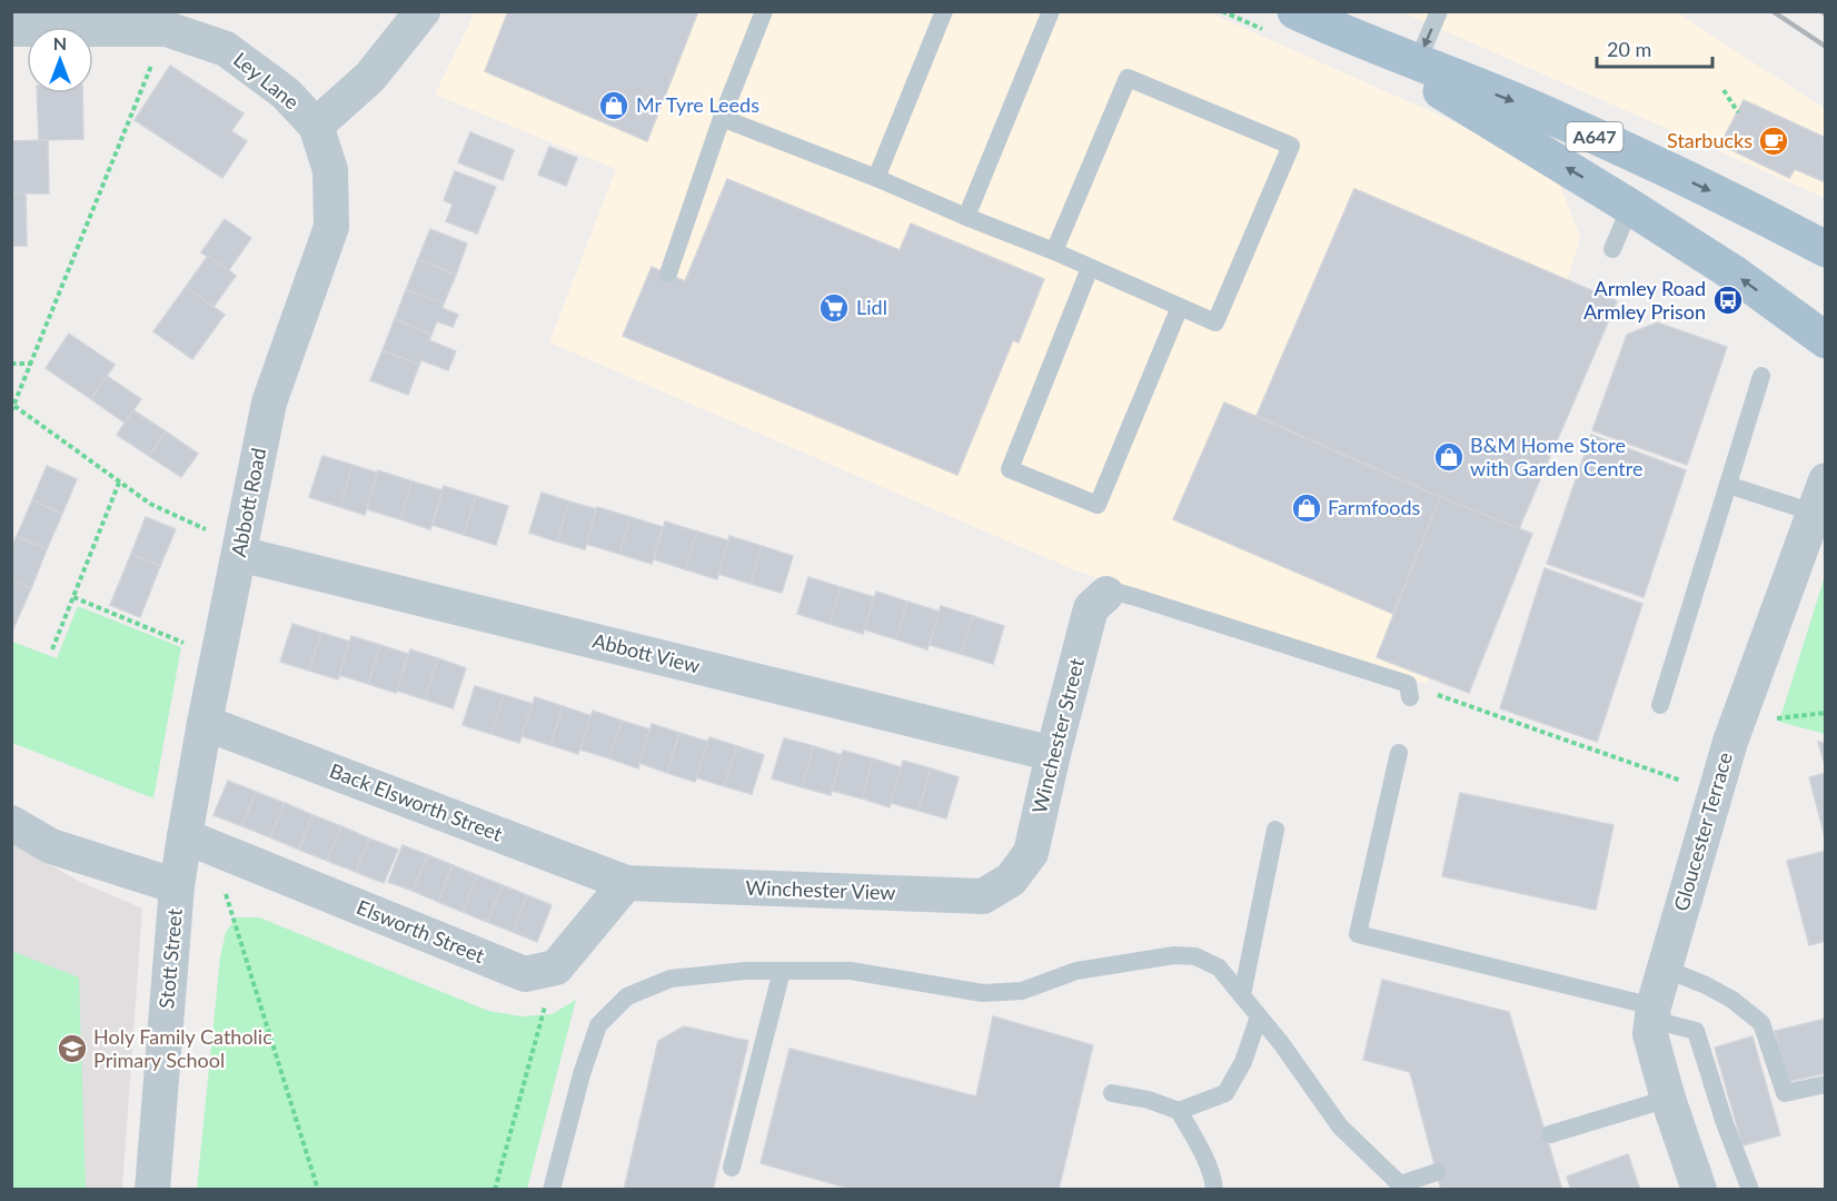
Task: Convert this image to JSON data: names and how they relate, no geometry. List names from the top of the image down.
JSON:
{
  "streets": {
    "main road": ["A647"],
    "street": [
      "Ley Lane",
      "Abbott Road",
      "Abbott View",
      "Winchester Street",
      "Back Elsworth Street",
      "Gloucester Terrace",
      "Winchester View",
      "Elsworth Street",
      "Stott Street"
    ]
  },
  "crossings": [
    ["Ley Lane", "Abbott Road"],
    ["Abbott Road", "Abbott View"],
    ["Abbott Road", "Back Elsworth Street"],
    ["Abbott Road", "Elsworth Street"],
    ["Abbott Road", "Stott Street"],
    ["Abbott View", "Winchester Street"],
    ["Winchester Street", "Winchester View"],
    ["Back Elsworth Street", "Winchester View"]
  ],
  "places": {
    "shop": ["Mr Tyre Leeds", "B&M Home Store with Garden Centre", "Farmfoods"],
    "cafe": ["Starbucks"],
    "bus stop": ["Armley Road Armley Prison"],
    "supermarket": ["Lidl"],
    "school or university": ["Holy Family Catholic Primary School"]
  },
  "scale_bar": "20 m",
  "north": "top"
}
